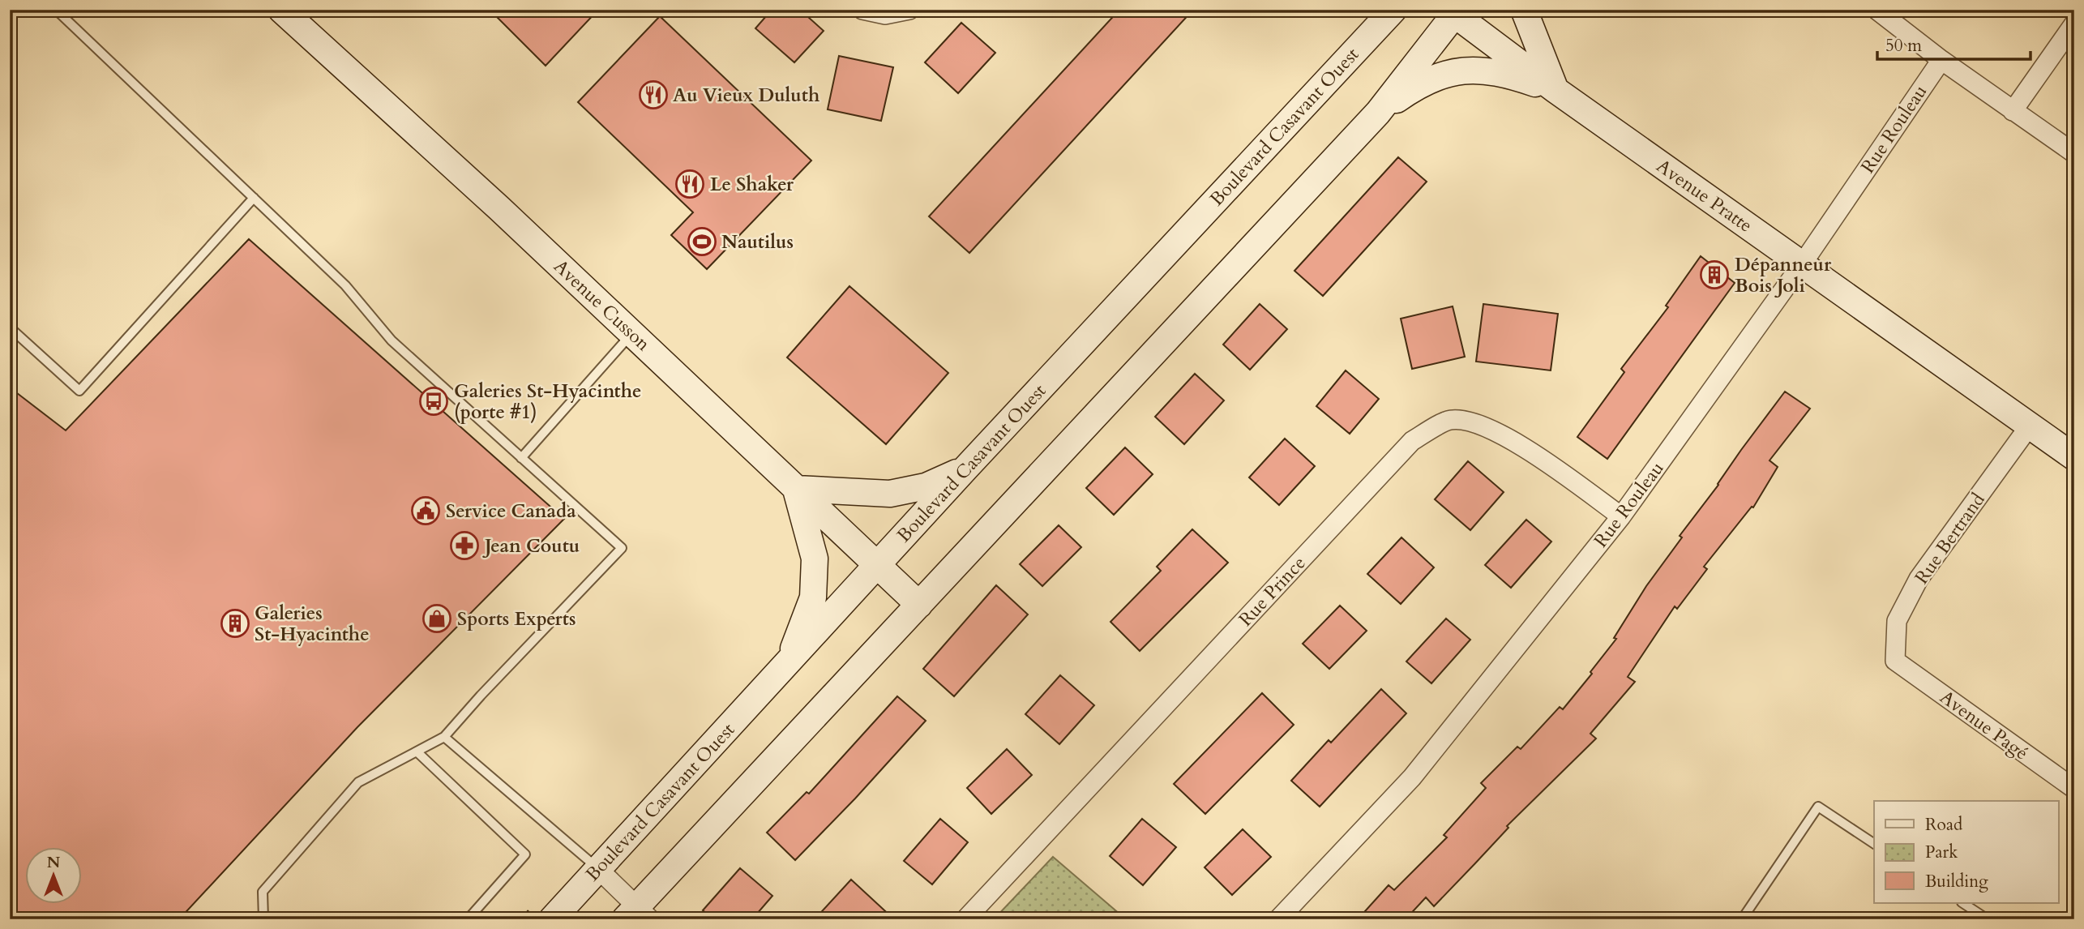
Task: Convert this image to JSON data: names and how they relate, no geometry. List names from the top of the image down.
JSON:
{
  "streets": {
    "street": [
      "Boulevard Casavant Ouest",
      "Rue Rouleau",
      "Avenue Pratte",
      "Avenue Cusson",
      "Rue Bertrand",
      "Rue Prince",
      "Avenue Pagé"
    ]
  },
  "crossings": [
    ["Boulevard Casavant Ouest", "Avenue Cusson"],
    ["Rue Rouleau", "Avenue Pratte"],
    ["Rue Rouleau", "Rue Prince"],
    ["Avenue Pratte", "Rue Bertrand"],
    ["Rue Bertrand", "Avenue Pagé"]
  ],
  "places": {
    "restaurant": ["Au Vieux Duluth", "Le Shaker"],
    "sports": ["Nautilus"],
    "building": ["Dépanneur Bois Joli", "Galeries St-Hyacinthe"],
    "bus stop": ["Galeries St-Hyacinthe (porte #1)"],
    "public building": ["Service Canada"],
    "pharmacy": ["Jean Coutu"],
    "shop": ["Sports Experts"]
  },
  "legend": ["Road", "Park", "Building"],
  "scale_bar": "50 m",
  "north": "top"
}
